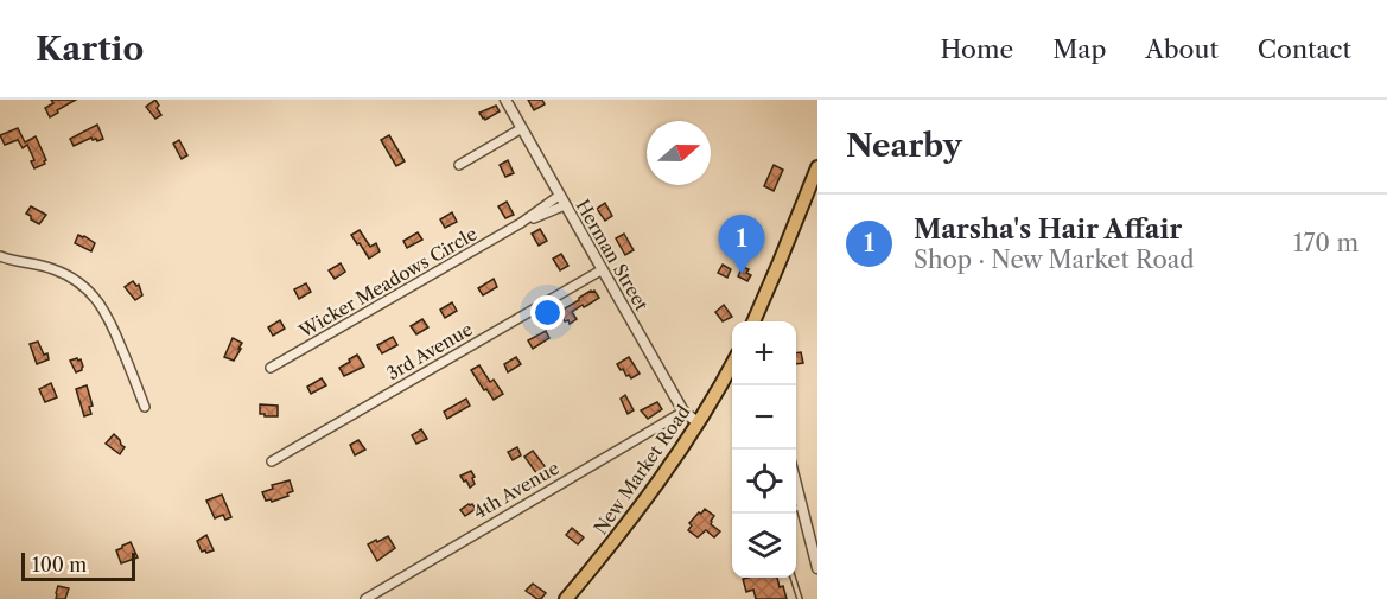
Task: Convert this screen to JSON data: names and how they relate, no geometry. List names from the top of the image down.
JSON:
{
  "streets": {
    "main road": ["New Market Road"],
    "street": [
      "Herman Street",
      "Wicker Meadows Circle",
      "3rd Avenue",
      "4th Avenue"
    ]
  },
  "crossings": [
    ["Herman Street", "Wicker Meadows Circle"],
    ["Herman Street", "3rd Avenue"],
    ["Herman Street", "New Market Road"],
    ["Herman Street", "4th Avenue"]
  ],
  "scale_bar": "100 m",
  "north": "right",
  "page": {
    "header": "Kartio",
    "nav": [
      "Home",
      "Map",
      "About",
      "Contact"
    ],
    "heading": "Nearby",
    "list": [
      {
        "mark": "1",
        "name": "Marsha's Hair Affair",
        "note": "Shop · New Market Road",
        "value": "170 m"
      }
    ],
    "pins": "1",
    "map_buttons": ["+", "−"],
    "scale": "100 m"
  }
}
